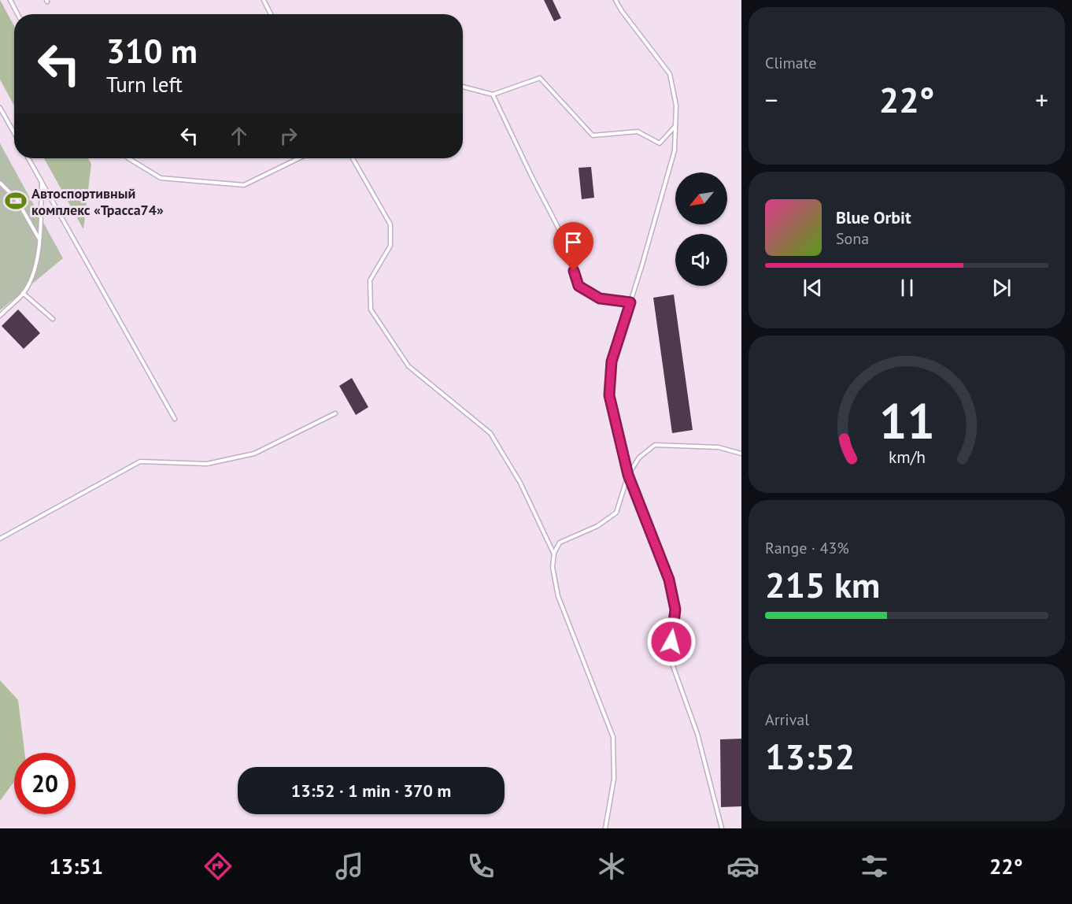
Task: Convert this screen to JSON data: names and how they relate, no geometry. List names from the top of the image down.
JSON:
{
  "places": {
    "sports": ["Автоспортивный комплекс «Трасса74»"]
  },
  "north": "bottom left",
  "page": {
    "tile": [
      "Climate",
      ["Range · 43%", "215 km"],
      ["Arrival", "13:52"]
    ],
    "turn": ["310 m", "Turn left"],
    "heat": ["−", "22°", "+"],
    "song": ["Blue Orbit", "Sona"],
    "limit": "20",
    "trip": "13:52 · 1 min · 370 m",
    "tabs": ["13:51", "22°"],
    "gauge": ["11", "km/h"]
  }
}
